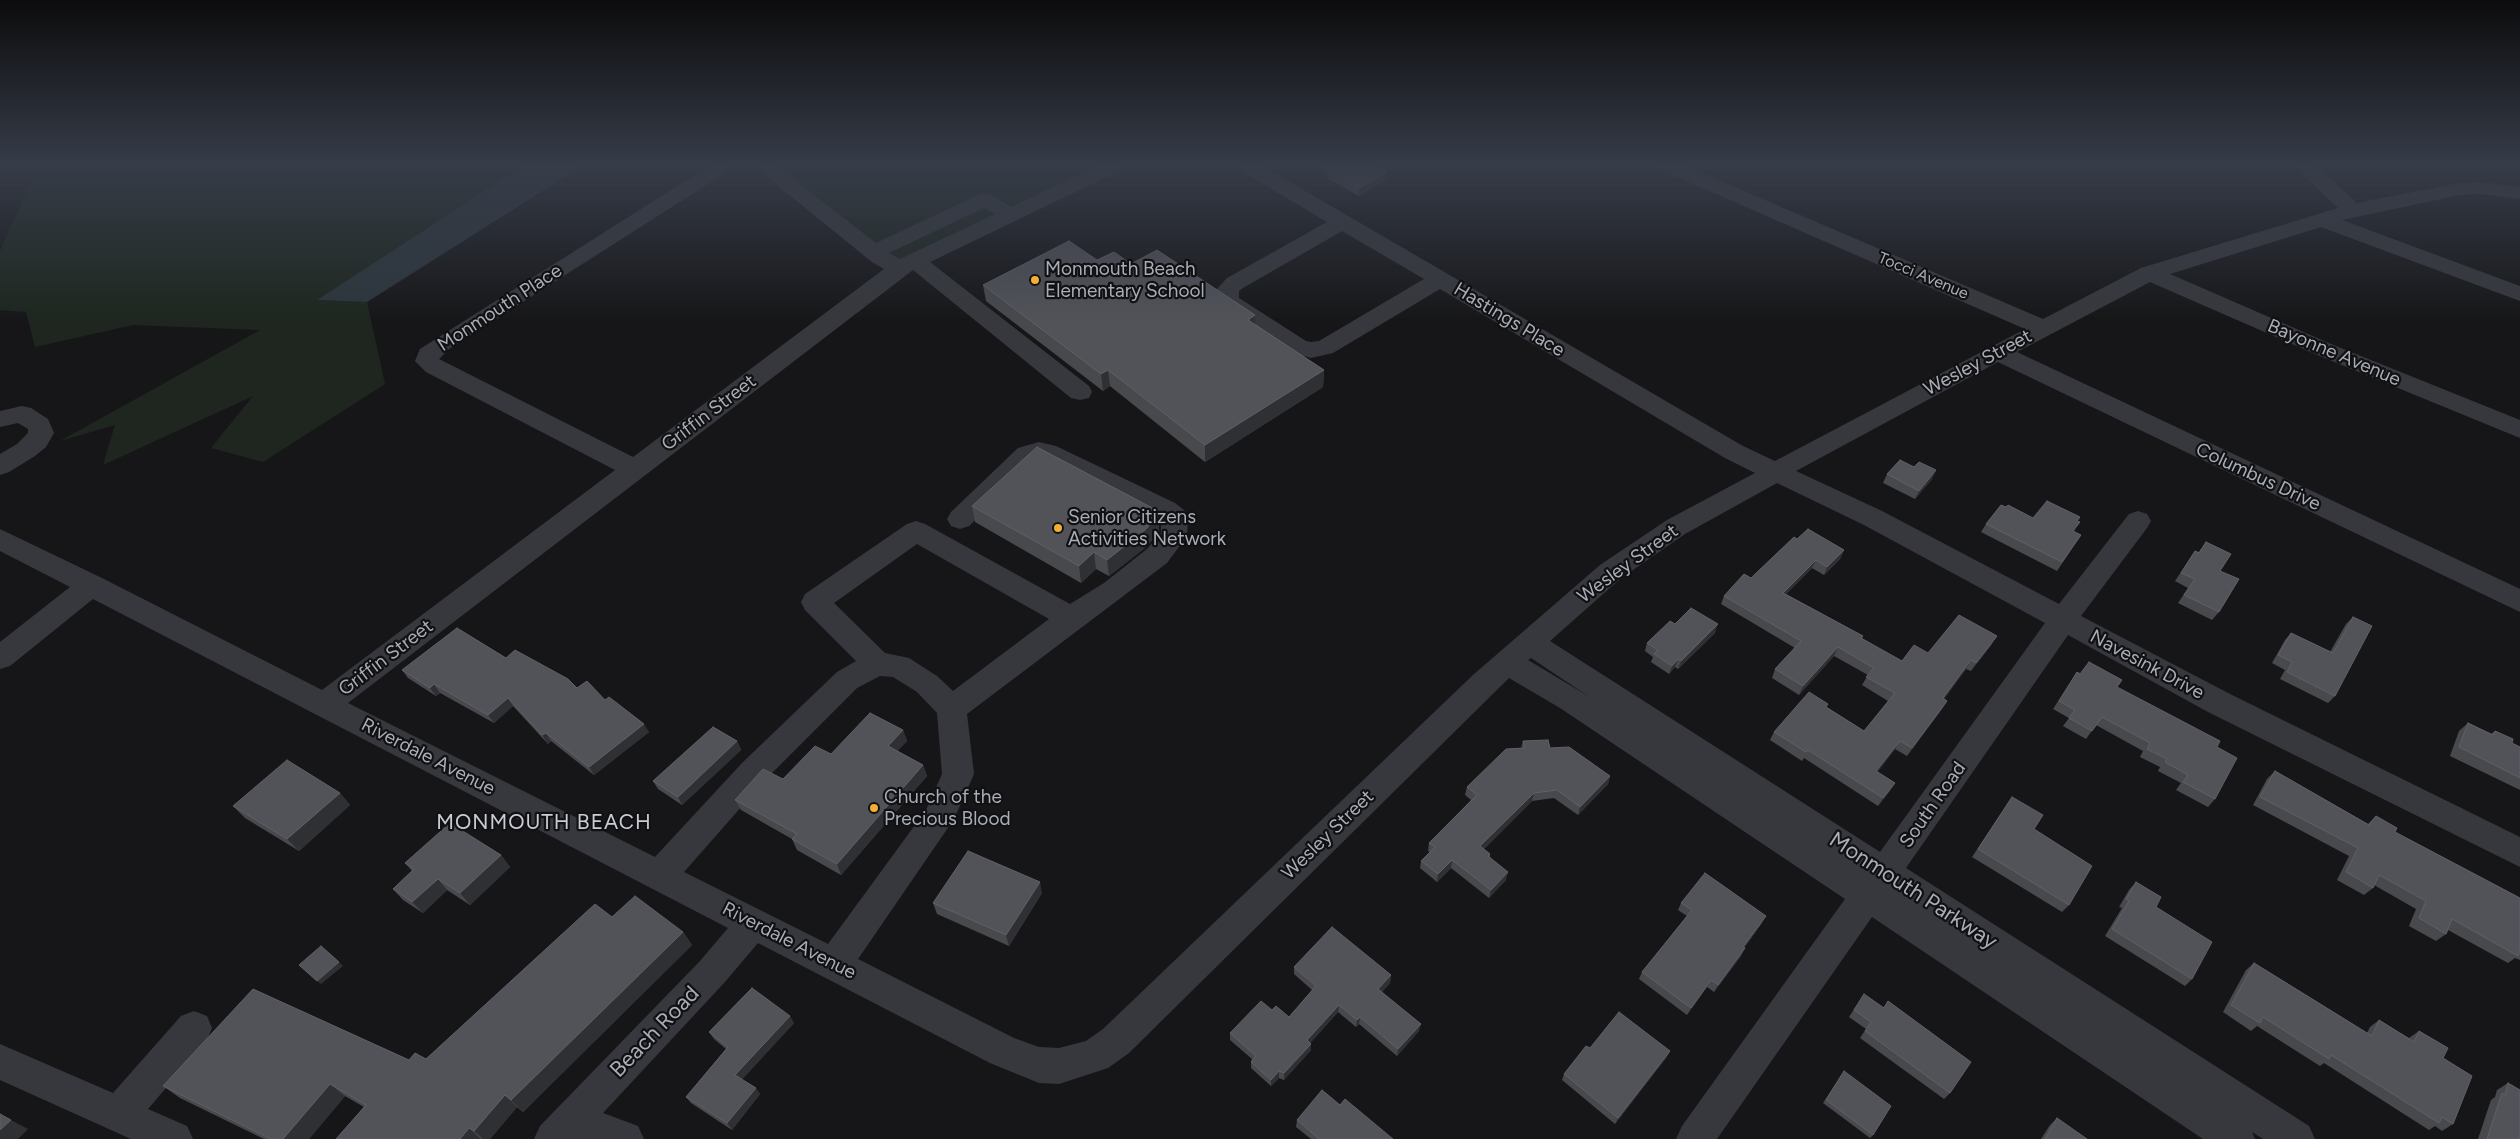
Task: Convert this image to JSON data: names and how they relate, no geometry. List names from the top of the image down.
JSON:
{
  "streets": {
    "street": [
      "Tocci Avenue",
      "Monmouth Place",
      "Hastings Place",
      "Bayonne Avenue",
      "Wesley Street",
      "Griffin Street",
      "Columbus Drive",
      "Navesink Drive",
      "Riverdale Avenue",
      "South Road",
      "Monmouth Parkway",
      "Beach Road"
    ]
  },
  "crossings": [
    ["Tocci Avenue", "Wesley Street"],
    ["Monmouth Place", "Griffin Street"],
    ["Hastings Place", "Wesley Street"],
    ["Hastings Place", "Navesink Drive"],
    ["Bayonne Avenue", "Wesley Street"],
    ["Wesley Street", "Columbus Drive"],
    ["Wesley Street", "Navesink Drive"],
    ["Wesley Street", "Riverdale Avenue"],
    ["Wesley Street", "Monmouth Parkway"],
    ["Griffin Street", "Riverdale Avenue"],
    ["Navesink Drive", "South Road"],
    ["Riverdale Avenue", "Beach Road"],
    ["South Road", "Monmouth Parkway"]
  ],
  "districts": ["MONMOUTH BEACH"],
  "places": ["Monmouth Beach Elementary School", "Senior Citizens Activities Network", "Church of the Precious Blood"]
}
